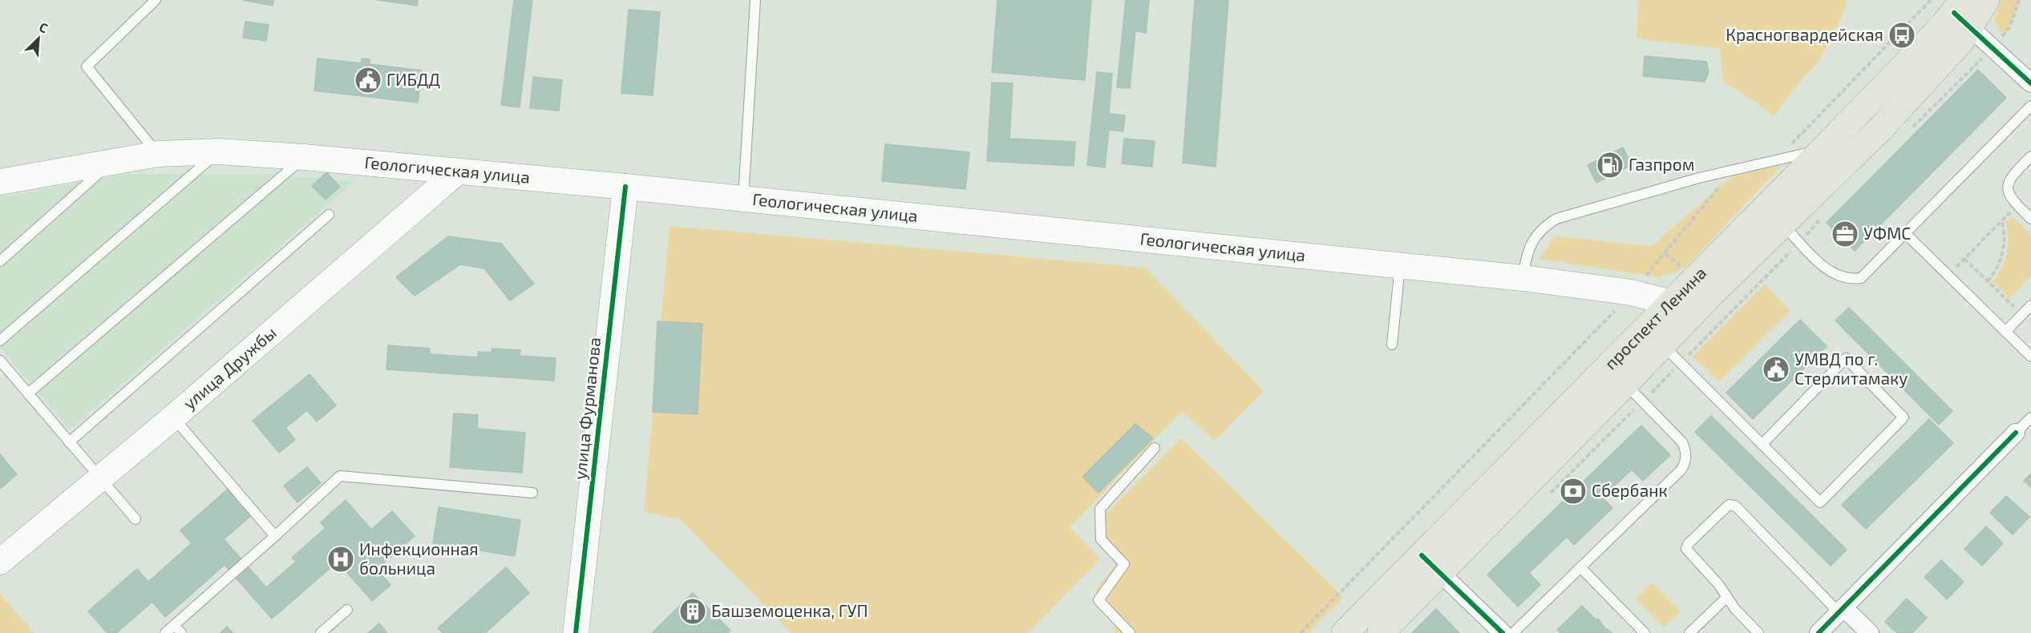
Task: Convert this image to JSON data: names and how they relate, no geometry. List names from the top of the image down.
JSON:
{
  "streets": {
    "main road": [
      "Геологическая улица",
      "проспект Ленина",
      "улица Дружбы",
      "улица Фурманова"
    ]
  },
  "crossings": [
    ["Геологическая улица", "проспект Ленина"],
    ["Геологическая улица", "улица Дружбы"],
    ["Геологическая улица", "улица Фурманова"]
  ],
  "places": {
    "bus stop": ["Красногвардейская"],
    "public building": ["ГИБДД", "УМВД по г. Стерлитамаку"],
    "fuel station": ["Газпром"],
    "office": ["УФМС"],
    "bank": ["Сбербанк"],
    "hospital": ["Инфекционная больница"],
    "building": ["Башземоценка, ГУП"]
  },
  "north": "top right"
}
